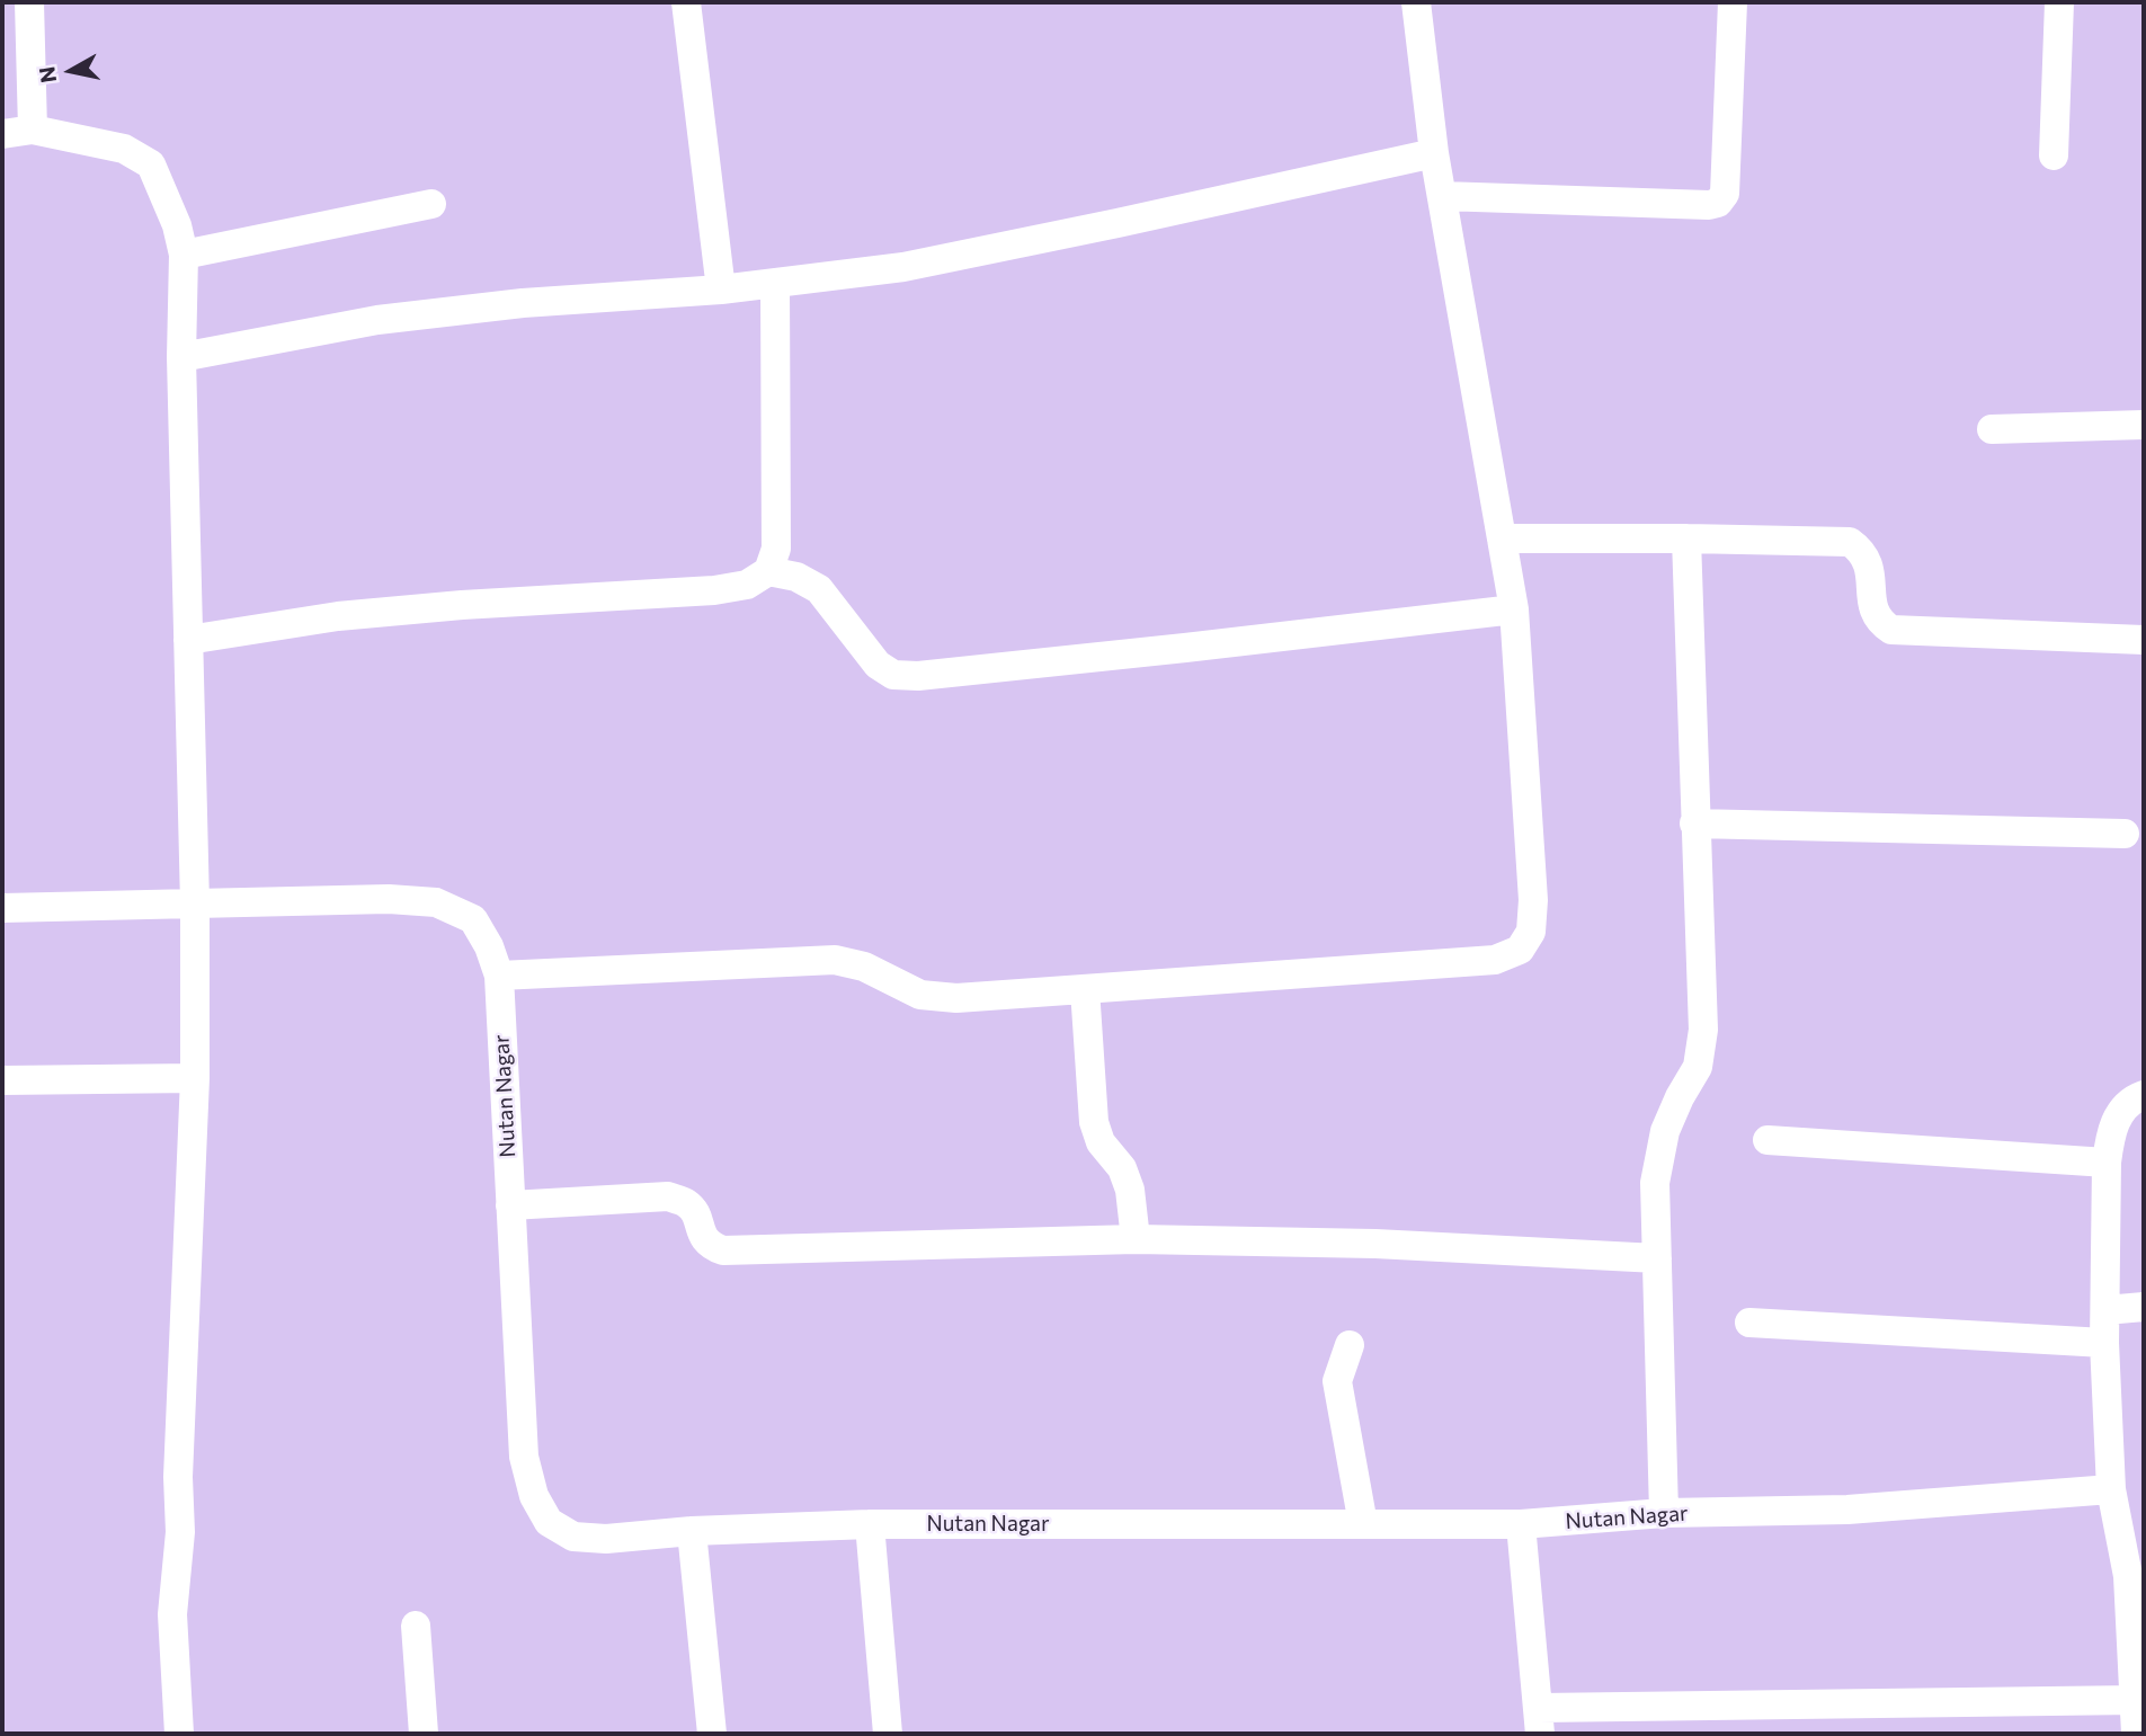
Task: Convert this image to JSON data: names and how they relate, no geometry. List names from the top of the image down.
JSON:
{
  "streets": {
    "street": ["Nutan Nagar"]
  },
  "north": "left"
}
